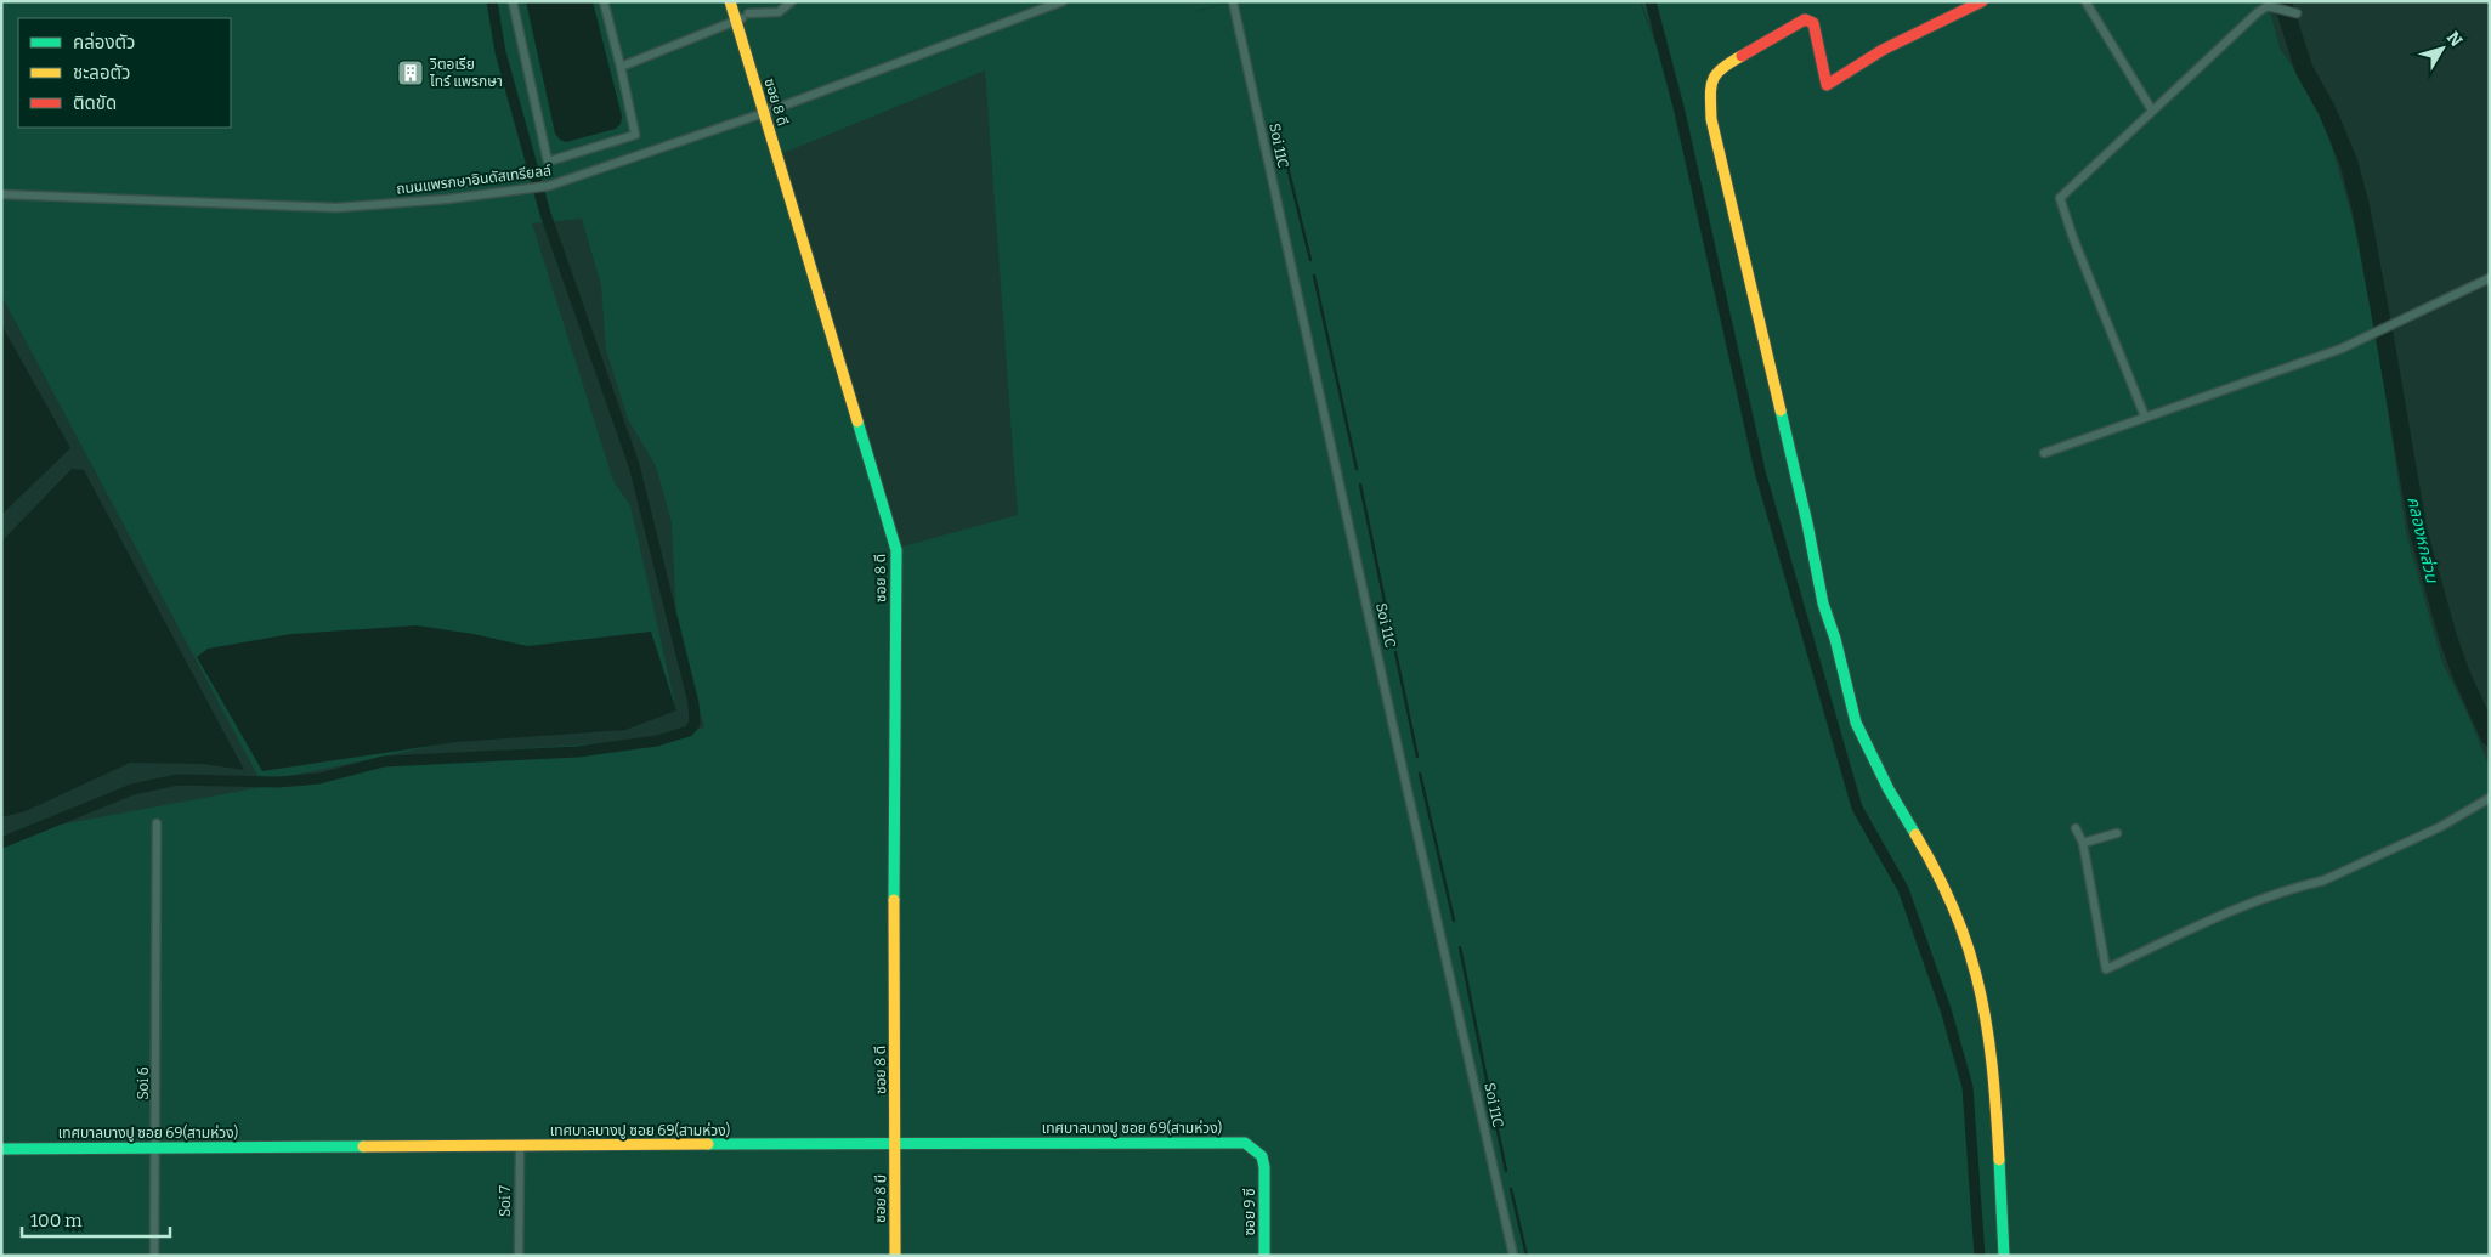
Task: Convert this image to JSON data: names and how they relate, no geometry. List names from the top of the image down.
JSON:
{
  "streets": {
    "street": [
      "ซอย 8 ดี",
      "Soi 11C",
      "ถนนแพรกษาอินดัสเทรียลล์",
      "Soi 6",
      "เทศบาลบางปู ซอย 69(สามห่วง)",
      "ซอย 8 บี",
      "Soi 7",
      "ซอย 9 ซี"
    ]
  },
  "crossings": [
    ["ซอย 8 ดี", "ถนนแพรกษาอินดัสเทรียลล์"],
    ["ซอย 8 ดี", "เทศบาลบางปู ซอย 69(สามห่วง)"],
    ["ซอย 8 ดี", "ซอย 8 บี"],
    ["Soi 6", "เทศบาลบางปู ซอย 69(สามห่วง)"],
    ["เทศบาลบางปู ซอย 69(สามห่วง)", "ซอย 8 บี"],
    ["เทศบาลบางปู ซอย 69(สามห่วง)", "Soi 7"],
    ["เทศบาลบางปู ซอย 69(สามห่วง)", "ซอย 9 ซี"]
  ],
  "water": ["คลองหกส่วน"],
  "places": {
    "building": ["วิตอเรีย ไทร์ แพรกษา"]
  },
  "legend": ["คล่องตัว", "ชะลอตัว", "ติดขัด"],
  "scale_bar": "100 m",
  "north": "top right"
}
